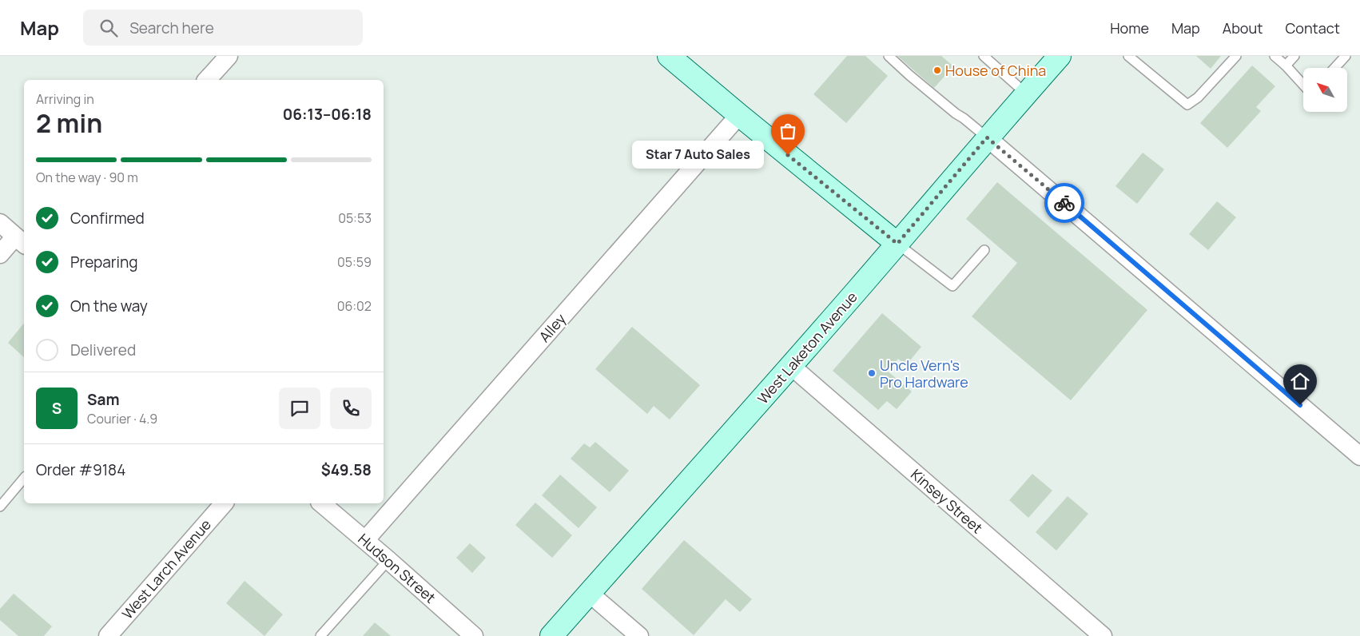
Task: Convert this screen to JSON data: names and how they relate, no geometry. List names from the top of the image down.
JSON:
{
  "streets": {
    "main road": ["West Laketon Avenue"],
    "street": [
      "Alley",
      "Kinsey Street",
      "Hudson Street",
      "West Larch Avenue"
    ]
  },
  "crossings": [
    ["Alley", "Hudson Street"],
    ["West Laketon Avenue", "Kinsey Street"]
  ],
  "places": ["House of China", "Star 7 Auto Sales", "Uncle Vern's Pro Hardware"],
  "north": "top left",
  "page": {
    "header": "Map",
    "search": "Search here",
    "nav": [
      "Home",
      "Map",
      "About",
      "Contact"
    ],
    "heading": ["2 min", "Arriving in", "06:13–06:18"],
    "panel": [
      "Sam",
      "Courier · 4.9",
      "Order #9184",
      "$49.58"
    ],
    "bubble": "Star 7 Auto Sales",
    "bar": "On the way · 90 m",
    "list": [
      ["Confirmed", "05:53"],
      ["Preparing", "05:59"],
      ["On the way", "06:02"],
      "Delivered"
    ],
    "round": "S"
  }
}
